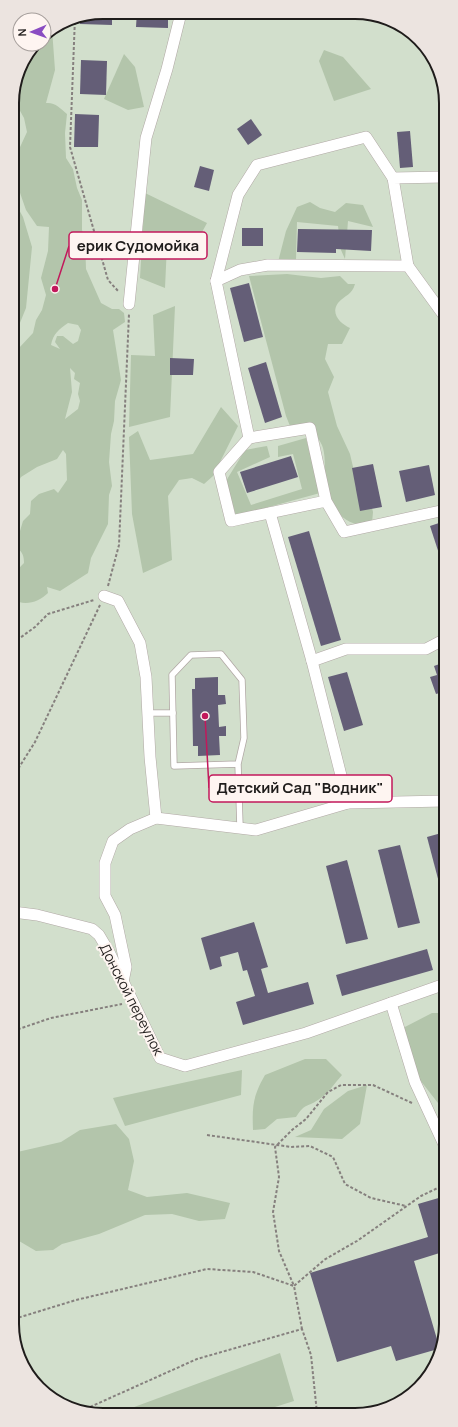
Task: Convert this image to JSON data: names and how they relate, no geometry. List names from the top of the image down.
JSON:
{
  "streets": {
    "street": ["Донской переулок"]
  },
  "places": ["ерик Судомойка", "Детский Сад \"Водник\""],
  "north": "left"
}
